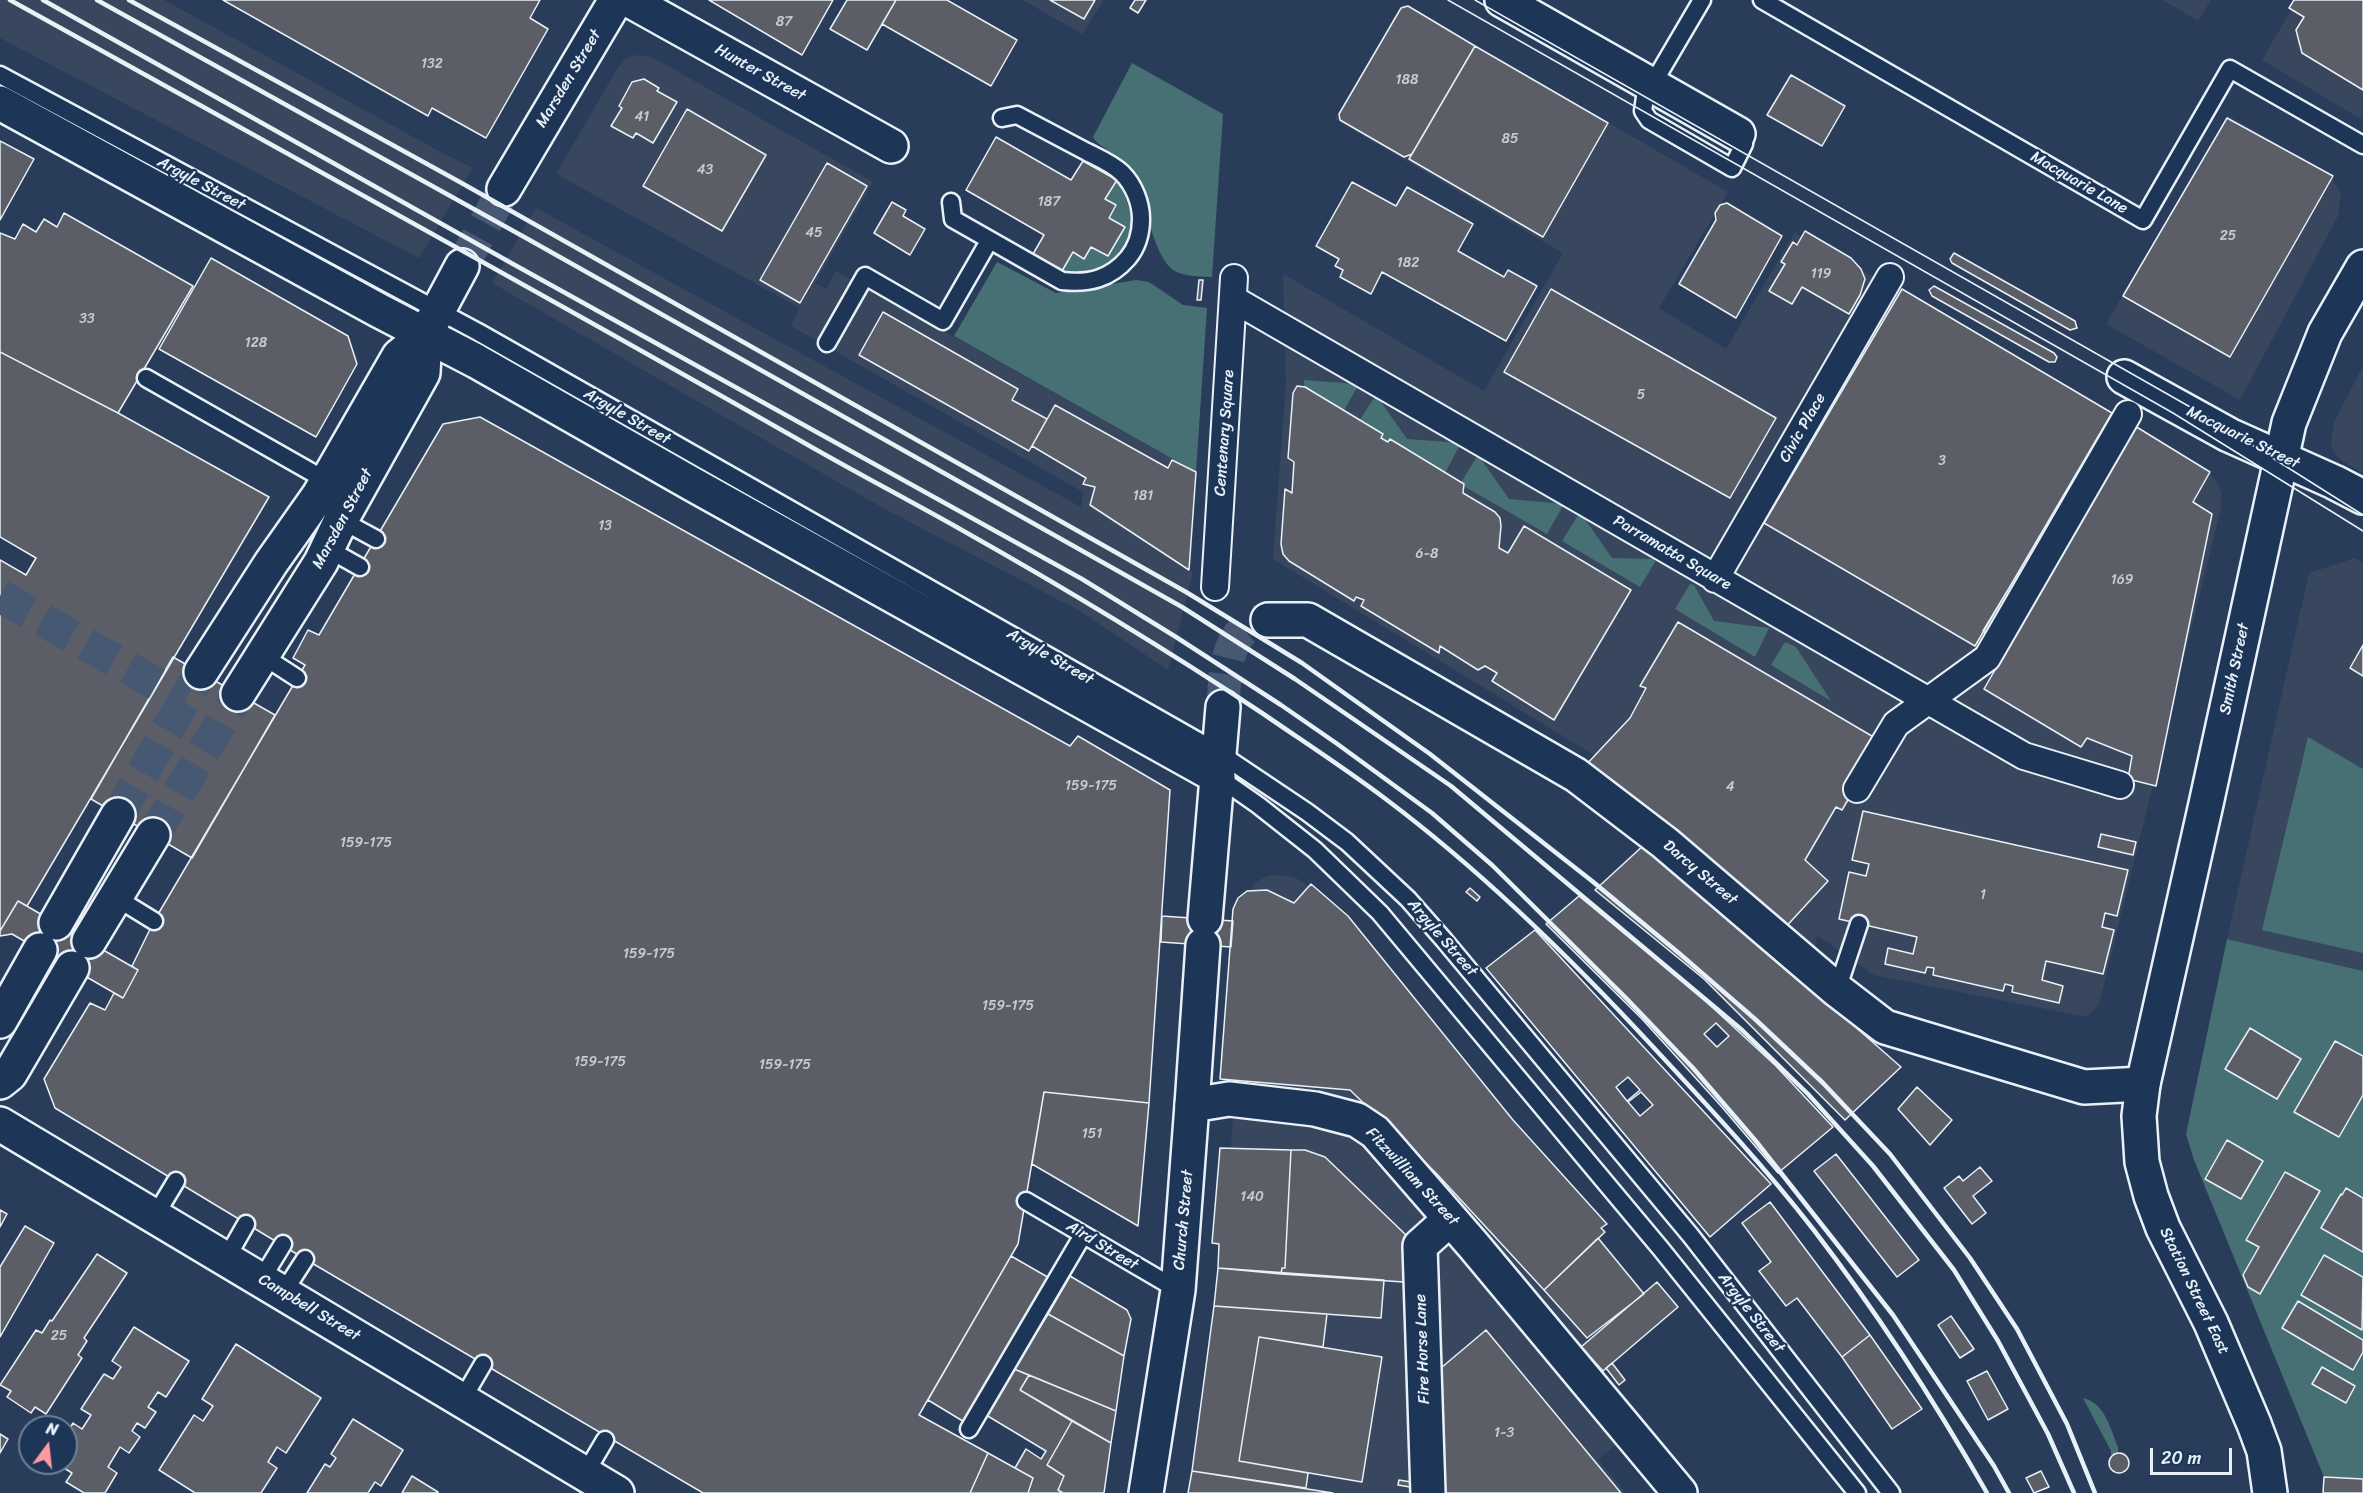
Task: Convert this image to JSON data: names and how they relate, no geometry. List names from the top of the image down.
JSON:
{
  "streets": {
    "street": [
      "Hunter Street",
      "Marsden Street",
      "Argyle Street",
      "Civic Place",
      "Centenary Square",
      "Macquarie Street",
      "Parramatta Square",
      "Smith Street",
      "Darcy Street",
      "Fitzwilliam Street",
      "Church Street",
      "Station Street East",
      "Campbell Street",
      "Fire Horse Lane"
    ],
    "lane": ["Macquarie Lane", "Aird Street"]
  },
  "crossings": [
    ["Marsden Street", "Argyle Street"],
    ["Argyle Street", "Church Street"],
    ["Civic Place", "Parramatta Square"],
    ["Centenary Square", "Parramatta Square"],
    ["Macquarie Street", "Smith Street"],
    ["Smith Street", "Darcy Street"],
    ["Smith Street", "Station Street East"],
    ["Darcy Street", "Station Street East"],
    ["Fitzwilliam Street", "Church Street"],
    ["Fitzwilliam Street", "Fire Horse Lane"],
    ["Church Street", "Aird Street"]
  ],
  "house_numbers": [
    "87",
    "132",
    "188",
    "41",
    "85",
    "43",
    "187",
    "45",
    "25",
    "182",
    "119",
    "33",
    "128",
    "5",
    "3",
    "181",
    "13",
    "6-8",
    "169",
    "159-175",
    "4",
    "159-175",
    "1",
    "159-175",
    "159-175",
    "159-175",
    "159-175",
    "151",
    "140",
    "25",
    "1-3"
  ],
  "scale_bar": "20 m",
  "north": "top"
}
